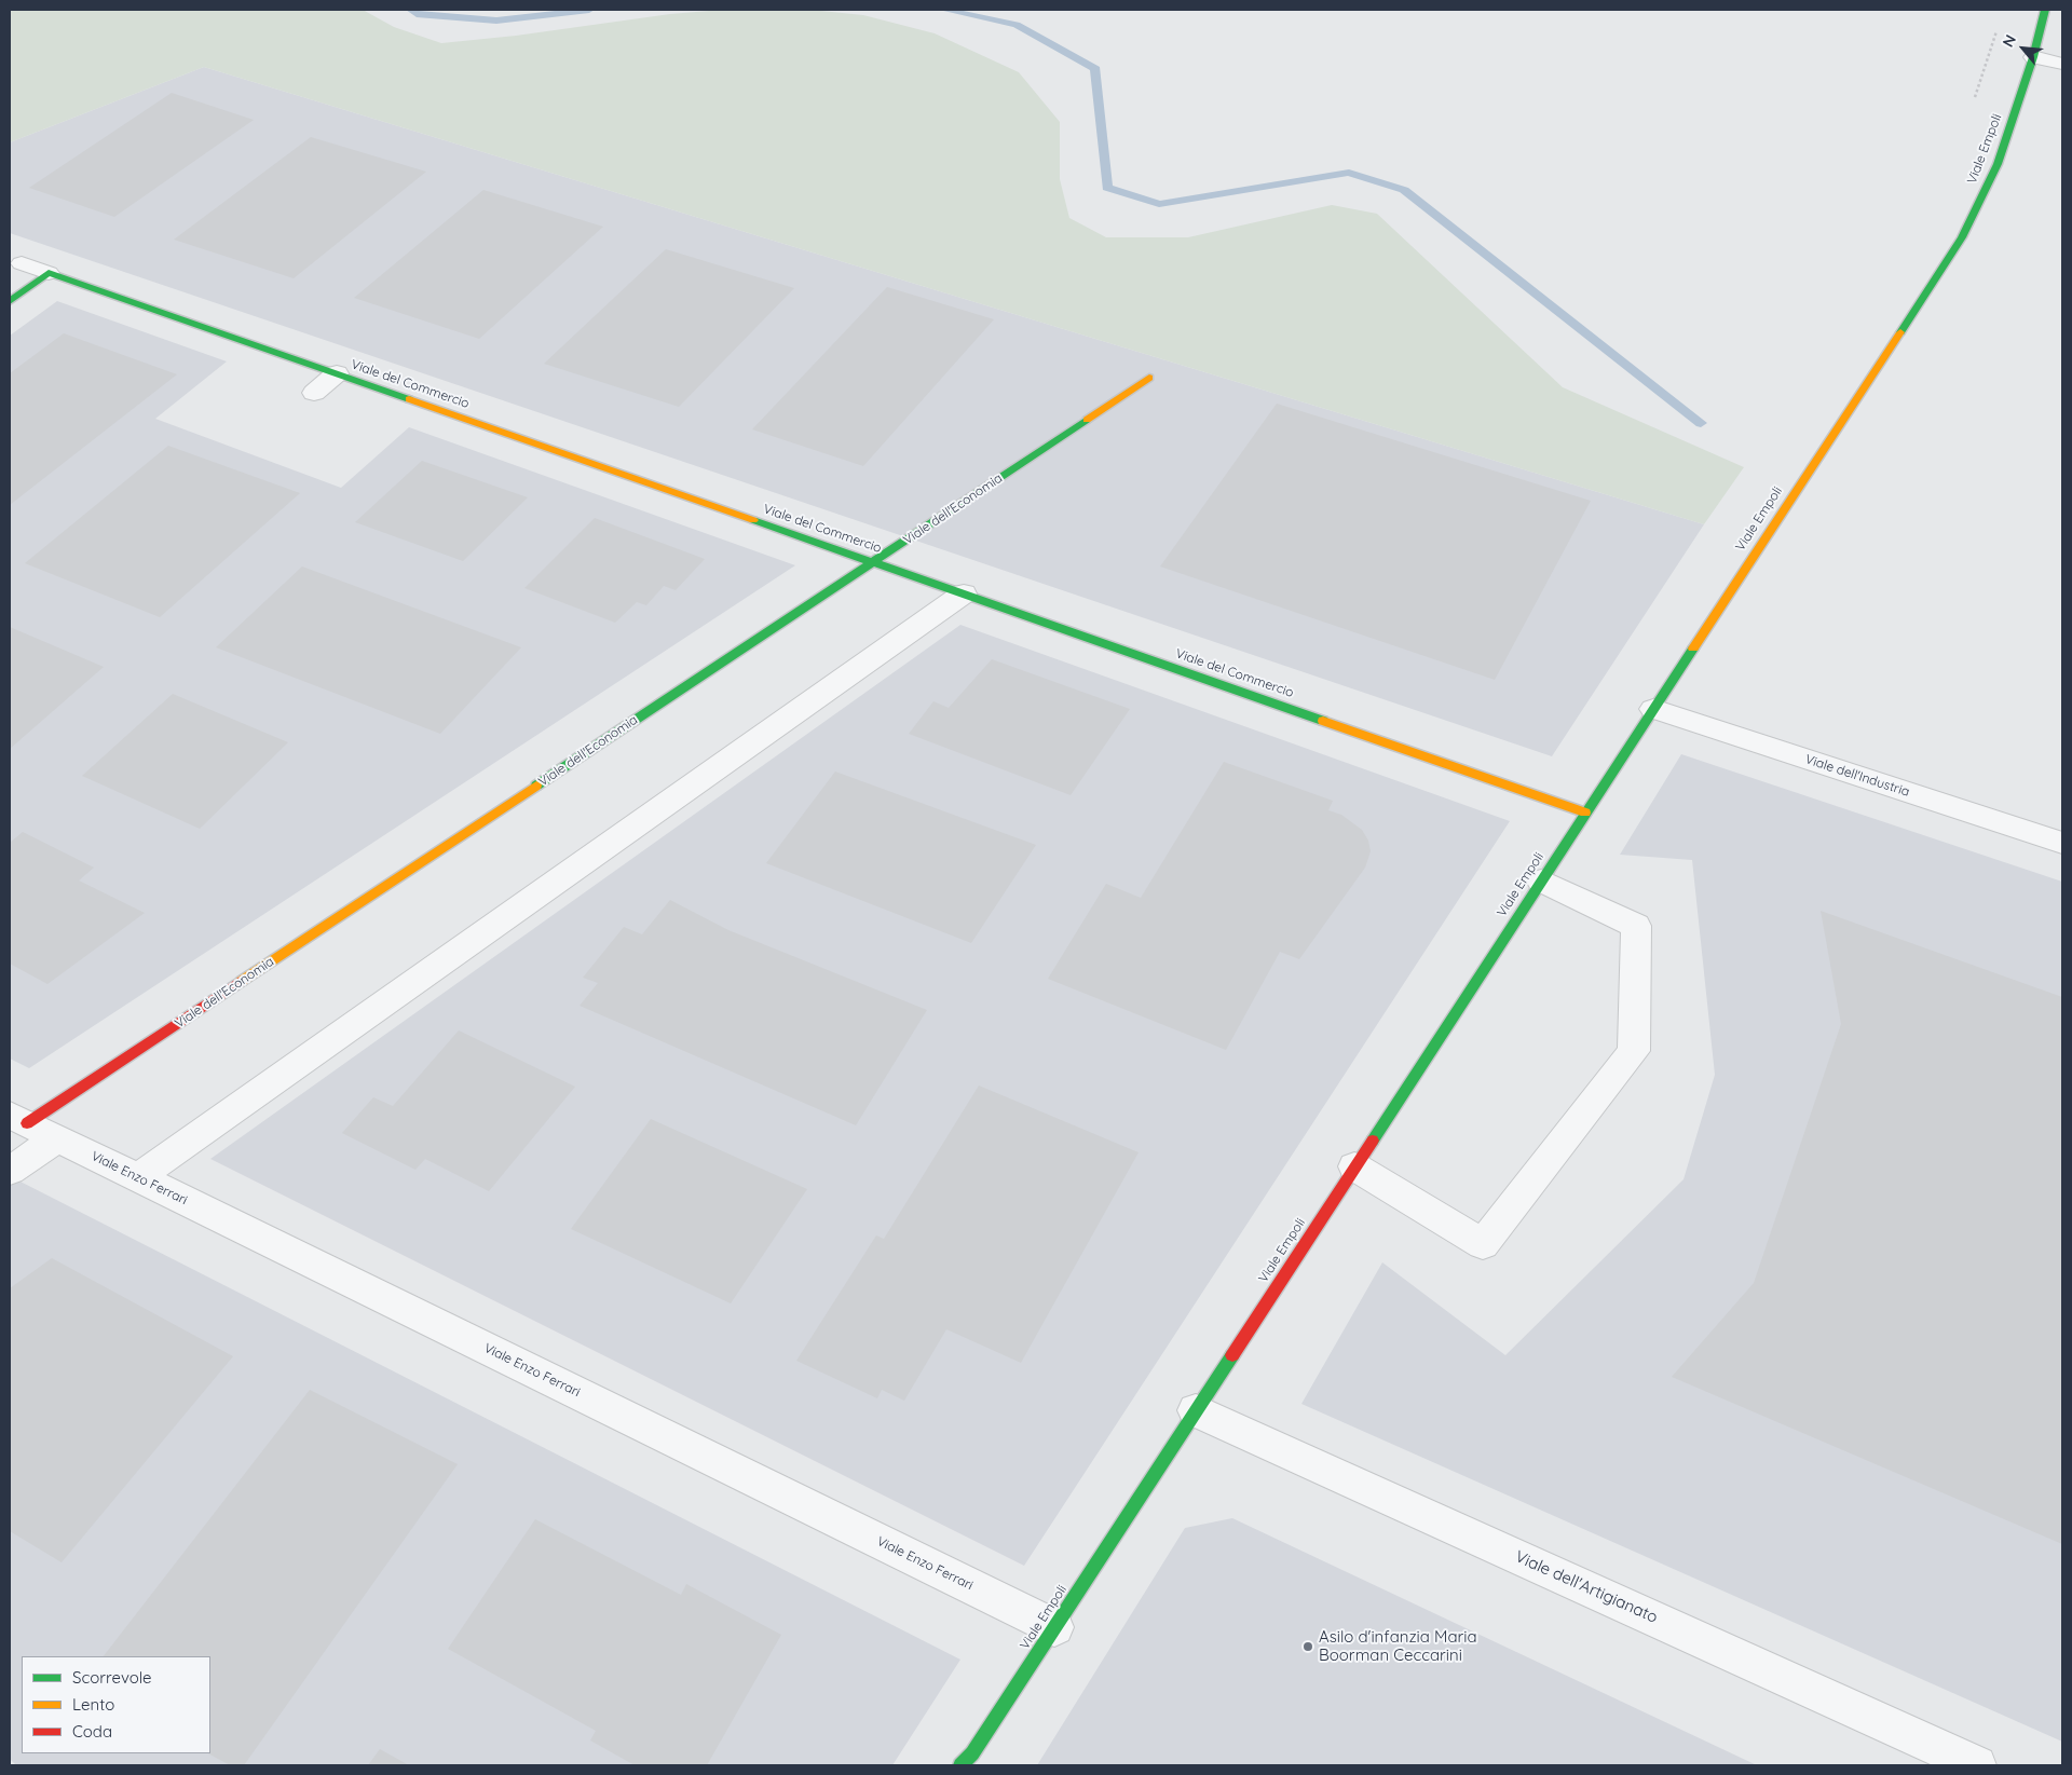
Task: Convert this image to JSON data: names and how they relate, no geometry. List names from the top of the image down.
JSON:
{
  "streets": {
    "street": [
      "Viale Empoli",
      "Viale del Commercio",
      "Viale dell'Economia",
      "Viale dell'Industria",
      "Viale Enzo Ferrari",
      "Viale dell'Artigianato"
    ]
  },
  "crossings": [
    ["Viale Empoli", "Viale del Commercio"],
    ["Viale Empoli", "Viale dell'Industria"],
    ["Viale Empoli", "Viale Enzo Ferrari"],
    ["Viale Empoli", "Viale dell'Artigianato"],
    ["Viale del Commercio", "Viale dell'Economia"],
    ["Viale dell'Economia", "Viale Enzo Ferrari"]
  ],
  "places": ["Asilo d'infanzia Maria Boorman Ceccarini"],
  "legend": ["Scorrevole", "Lento", "Coda"],
  "north": "top left"
}
